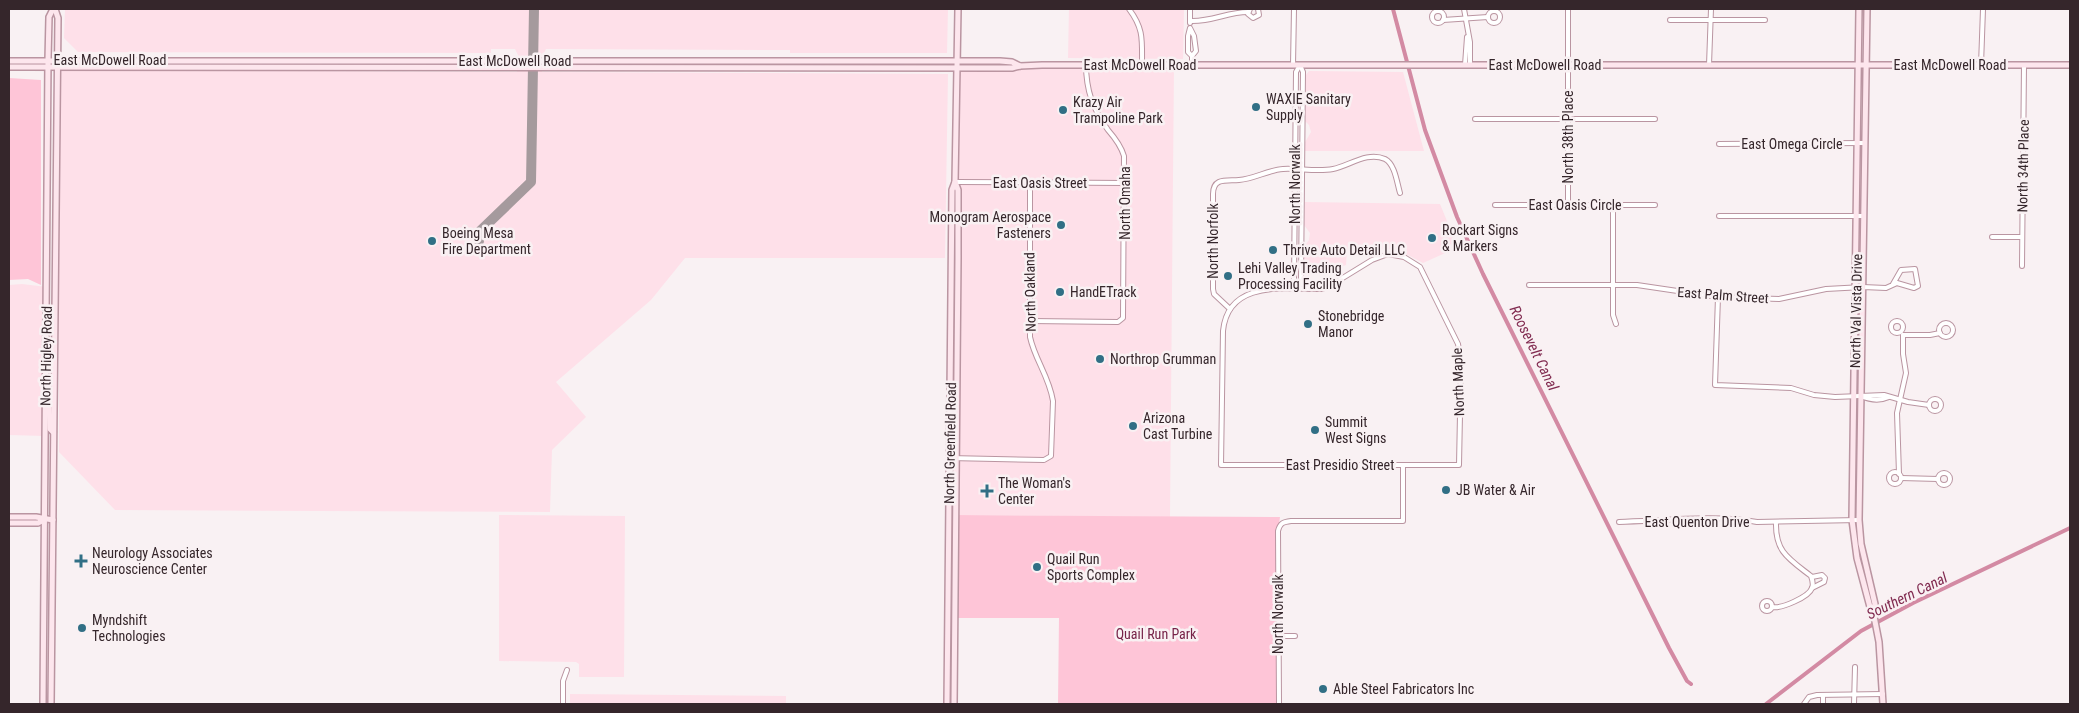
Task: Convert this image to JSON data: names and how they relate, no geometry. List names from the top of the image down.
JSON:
{
  "streets": {
    "main road": [
      "East McDowell Road",
      "North Val Vista Drive",
      "North Higley Road",
      "North Greenfield Road"
    ],
    "street": [
      "North 38th Place",
      "East Omega Circle",
      "North 34th Place",
      "East Oasis Street",
      "North Norwalk",
      "North Omaha",
      "East Oasis Circle",
      "North Norfolk",
      "North Oakland",
      "East Palm Street",
      "North Maple",
      "East Presidio Street",
      "East Quenton Drive"
    ]
  },
  "crossings": [
    ["East McDowell Road", "North 38th Place"],
    ["East McDowell Road", "North 34th Place"],
    ["East McDowell Road", "North Norwalk"],
    ["East McDowell Road", "North Omaha"],
    ["East McDowell Road", "North Val Vista Drive"],
    ["East McDowell Road", "North Higley Road"],
    ["East McDowell Road", "North Greenfield Road"],
    ["North 38th Place", "East Oasis Circle"],
    ["East Omega Circle", "North Val Vista Drive"],
    ["East Oasis Street", "North Omaha"],
    ["East Oasis Street", "North Oakland"],
    ["East Oasis Street", "North Greenfield Road"],
    ["North Norwalk", "North Norfolk"],
    ["North Norwalk", "North Maple"],
    ["North Norwalk", "East Presidio Street"],
    ["North Omaha", "North Oakland"],
    ["North Norfolk", "East Presidio Street"],
    ["North Oakland", "North Greenfield Road"],
    ["East Palm Street", "North Val Vista Drive"],
    ["North Val Vista Drive", "East Quenton Drive"],
    ["North Maple", "East Presidio Street"]
  ],
  "water": ["Roosevelt Canal", "Southern Canal"],
  "parks": ["Quail Run Park"],
  "places": {
    "other": [
      "WAXIE Sanitary Supply",
      "Krazy Air Trampoline Park",
      "Monogram Aerospace Fasteners",
      "Rockart Signs & Markers",
      "Boeing Mesa Fire Department",
      "Thrive Auto Detail LLC",
      "Lehi Valley Trading Processing Facility",
      "HandETrack",
      "Stonebridge Manor",
      "Northrop Grumman",
      "Arizona Cast Turbine",
      "Summit West Signs",
      "JB Water & Air",
      "Quail Run Sports Complex",
      "Myndshift Technologies",
      "Able Steel Fabricators Inc"
    ],
    "health": ["The Woman's Center", "Neurology Associates Neuroscience Center"]
  }
}
